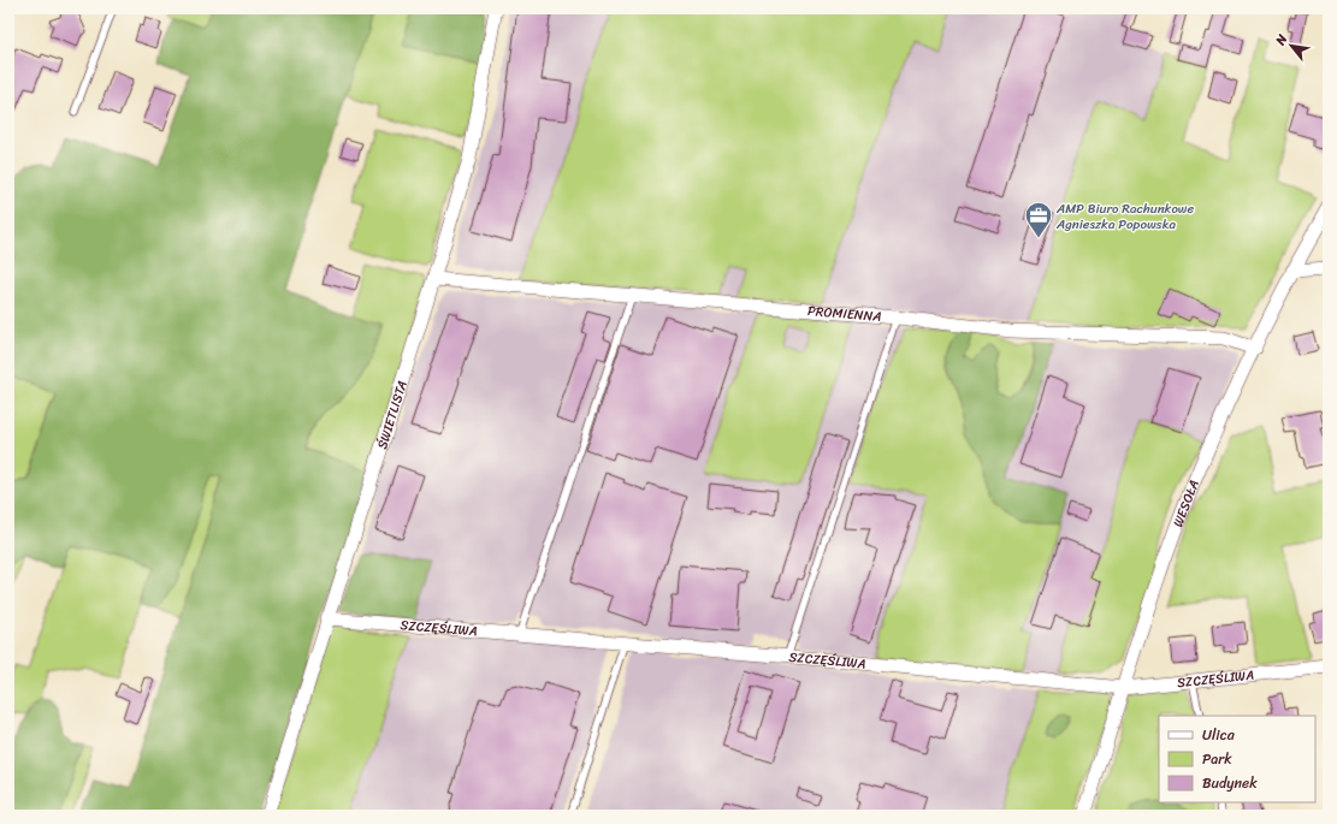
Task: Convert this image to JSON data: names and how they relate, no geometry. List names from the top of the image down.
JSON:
{
  "streets": {
    "street": [
      "PROMIENNA",
      "ŚWIETLISTA",
      "WESOŁA",
      "SZCZĘŚLIWA"
    ]
  },
  "crossings": [
    ["PROMIENNA", "ŚWIETLISTA"],
    ["PROMIENNA", "WESOŁA"],
    ["ŚWIETLISTA", "SZCZĘŚLIWA"],
    ["WESOŁA", "SZCZĘŚLIWA"]
  ],
  "places": {
    "office": ["AMP Biuro Rachunkowe Agnieszka Popowska"]
  },
  "legend": ["Ulica", "Park", "Budynek"],
  "north": "top left"
}
